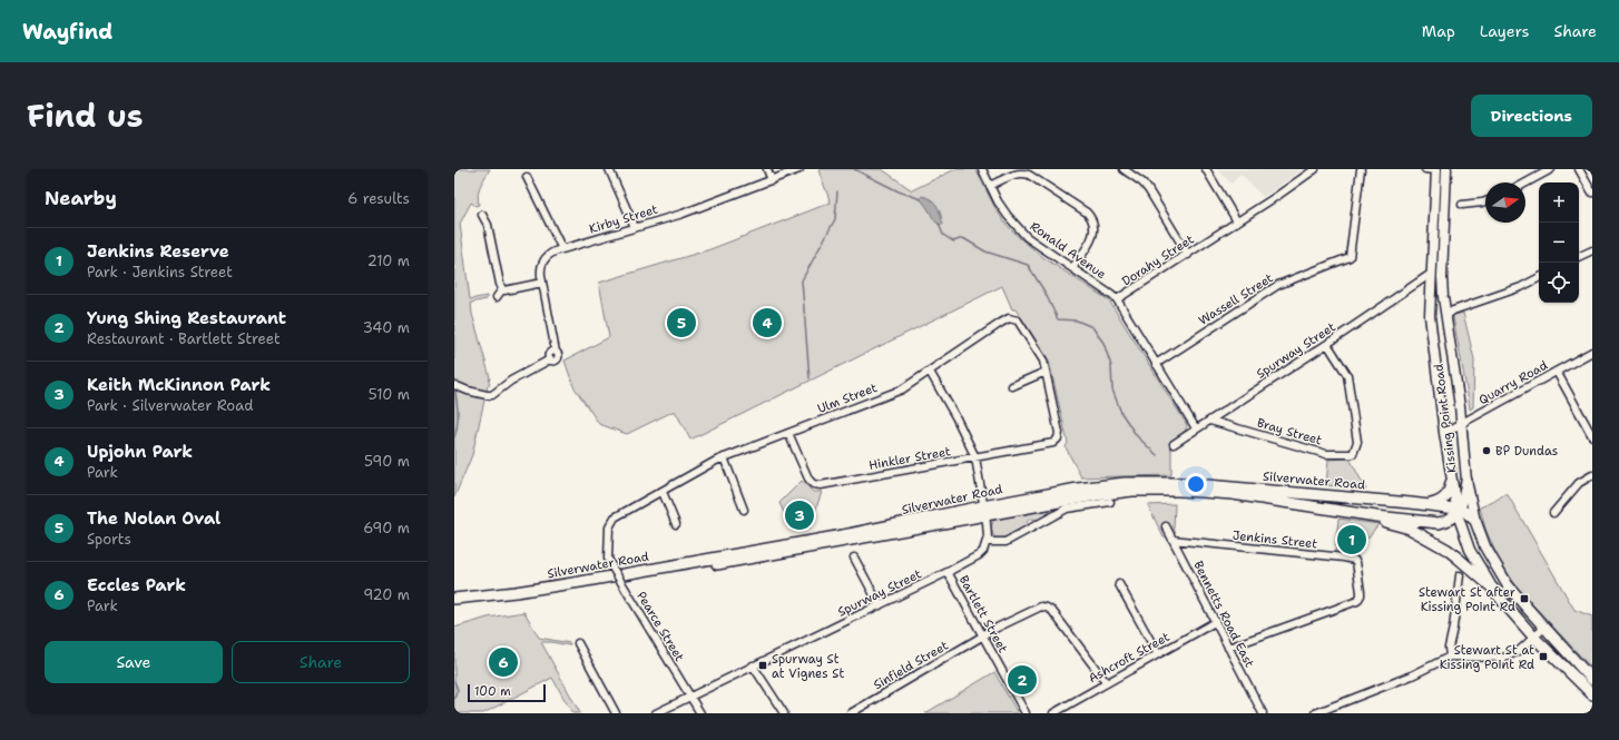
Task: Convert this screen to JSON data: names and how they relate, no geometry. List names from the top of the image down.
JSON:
{
  "streets": {
    "highway": ["Kissing Point Road", "Silverwater Road"],
    "street": [
      "Kirby Street",
      "Ronald Avenue",
      "Dorahy Street",
      "Wassell Street",
      "Spurway Street",
      "Quarry Road",
      "Ulm Street",
      "Bray Street",
      "Hinkler Street",
      "Jenkins Street",
      "Bartlett Street",
      "Bennetts Road East",
      "Pearce Street",
      "Ashcroft Street",
      "Sinfield Street"
    ]
  },
  "crossings": [
    ["Ronald Avenue", "Dorahy Street"],
    ["Dorahy Street", "Wassell Street"],
    ["Dorahy Street", "Spurway Street"],
    ["Spurway Street", "Kissing Point Road"],
    ["Spurway Street", "Bray Street"],
    ["Spurway Street", "Bartlett Street"],
    ["Spurway Street", "Pearce Street"],
    ["Quarry Road", "Kissing Point Road"],
    ["Ulm Street", "Hinkler Street"],
    ["Ulm Street", "Pearce Street"],
    ["Kissing Point Road", "Silverwater Road"],
    ["Jenkins Street", "Bennetts Road East"],
    ["Bartlett Street", "Sinfield Street"],
    ["Bennetts Road East", "Ashcroft Street"],
    ["Ashcroft Street", "Sinfield Street"]
  ],
  "places": {
    "other": ["BP Dundas"],
    "transit": ["Stewart St after Kissing Point Rd", "Stewart St at Kissing Point Rd", "Spurway St at Vignes St"]
  },
  "scale_bar": "100 m",
  "north": "right",
  "page": {
    "header": "Wayfind",
    "nav": ["Map", "Layers", "Share"],
    "title": "Find us",
    "buttons": [
      "Directions",
      ["Save", "Share"]
    ],
    "heading": ["Nearby", "6 results"],
    "map_buttons": ["+", "−"],
    "list": [
      {
        "mark": "1",
        "name": "Jenkins Reserve",
        "note": "Park · Jenkins Street",
        "value": "210 m"
      },
      {
        "mark": "2",
        "name": "Yung Shing Restaurant",
        "note": "Restaurant · Bartlett Street",
        "value": "340 m"
      },
      {
        "mark": "3",
        "name": "Keith McKinnon Park",
        "note": "Park · Silverwater Road",
        "value": "510 m"
      },
      {
        "mark": "4",
        "name": "Upjohn Park",
        "note": "Park",
        "value": "590 m"
      },
      {
        "mark": "5",
        "name": "The Nolan Oval",
        "note": "Sports",
        "value": "690 m"
      },
      {
        "mark": "6",
        "name": "Eccles Park",
        "note": "Park",
        "value": "920 m"
      }
    ],
    "pins": [
      "4",
      "5",
      "3",
      "1",
      "6",
      "2"
    ],
    "scale": "100 m"
  }
}
